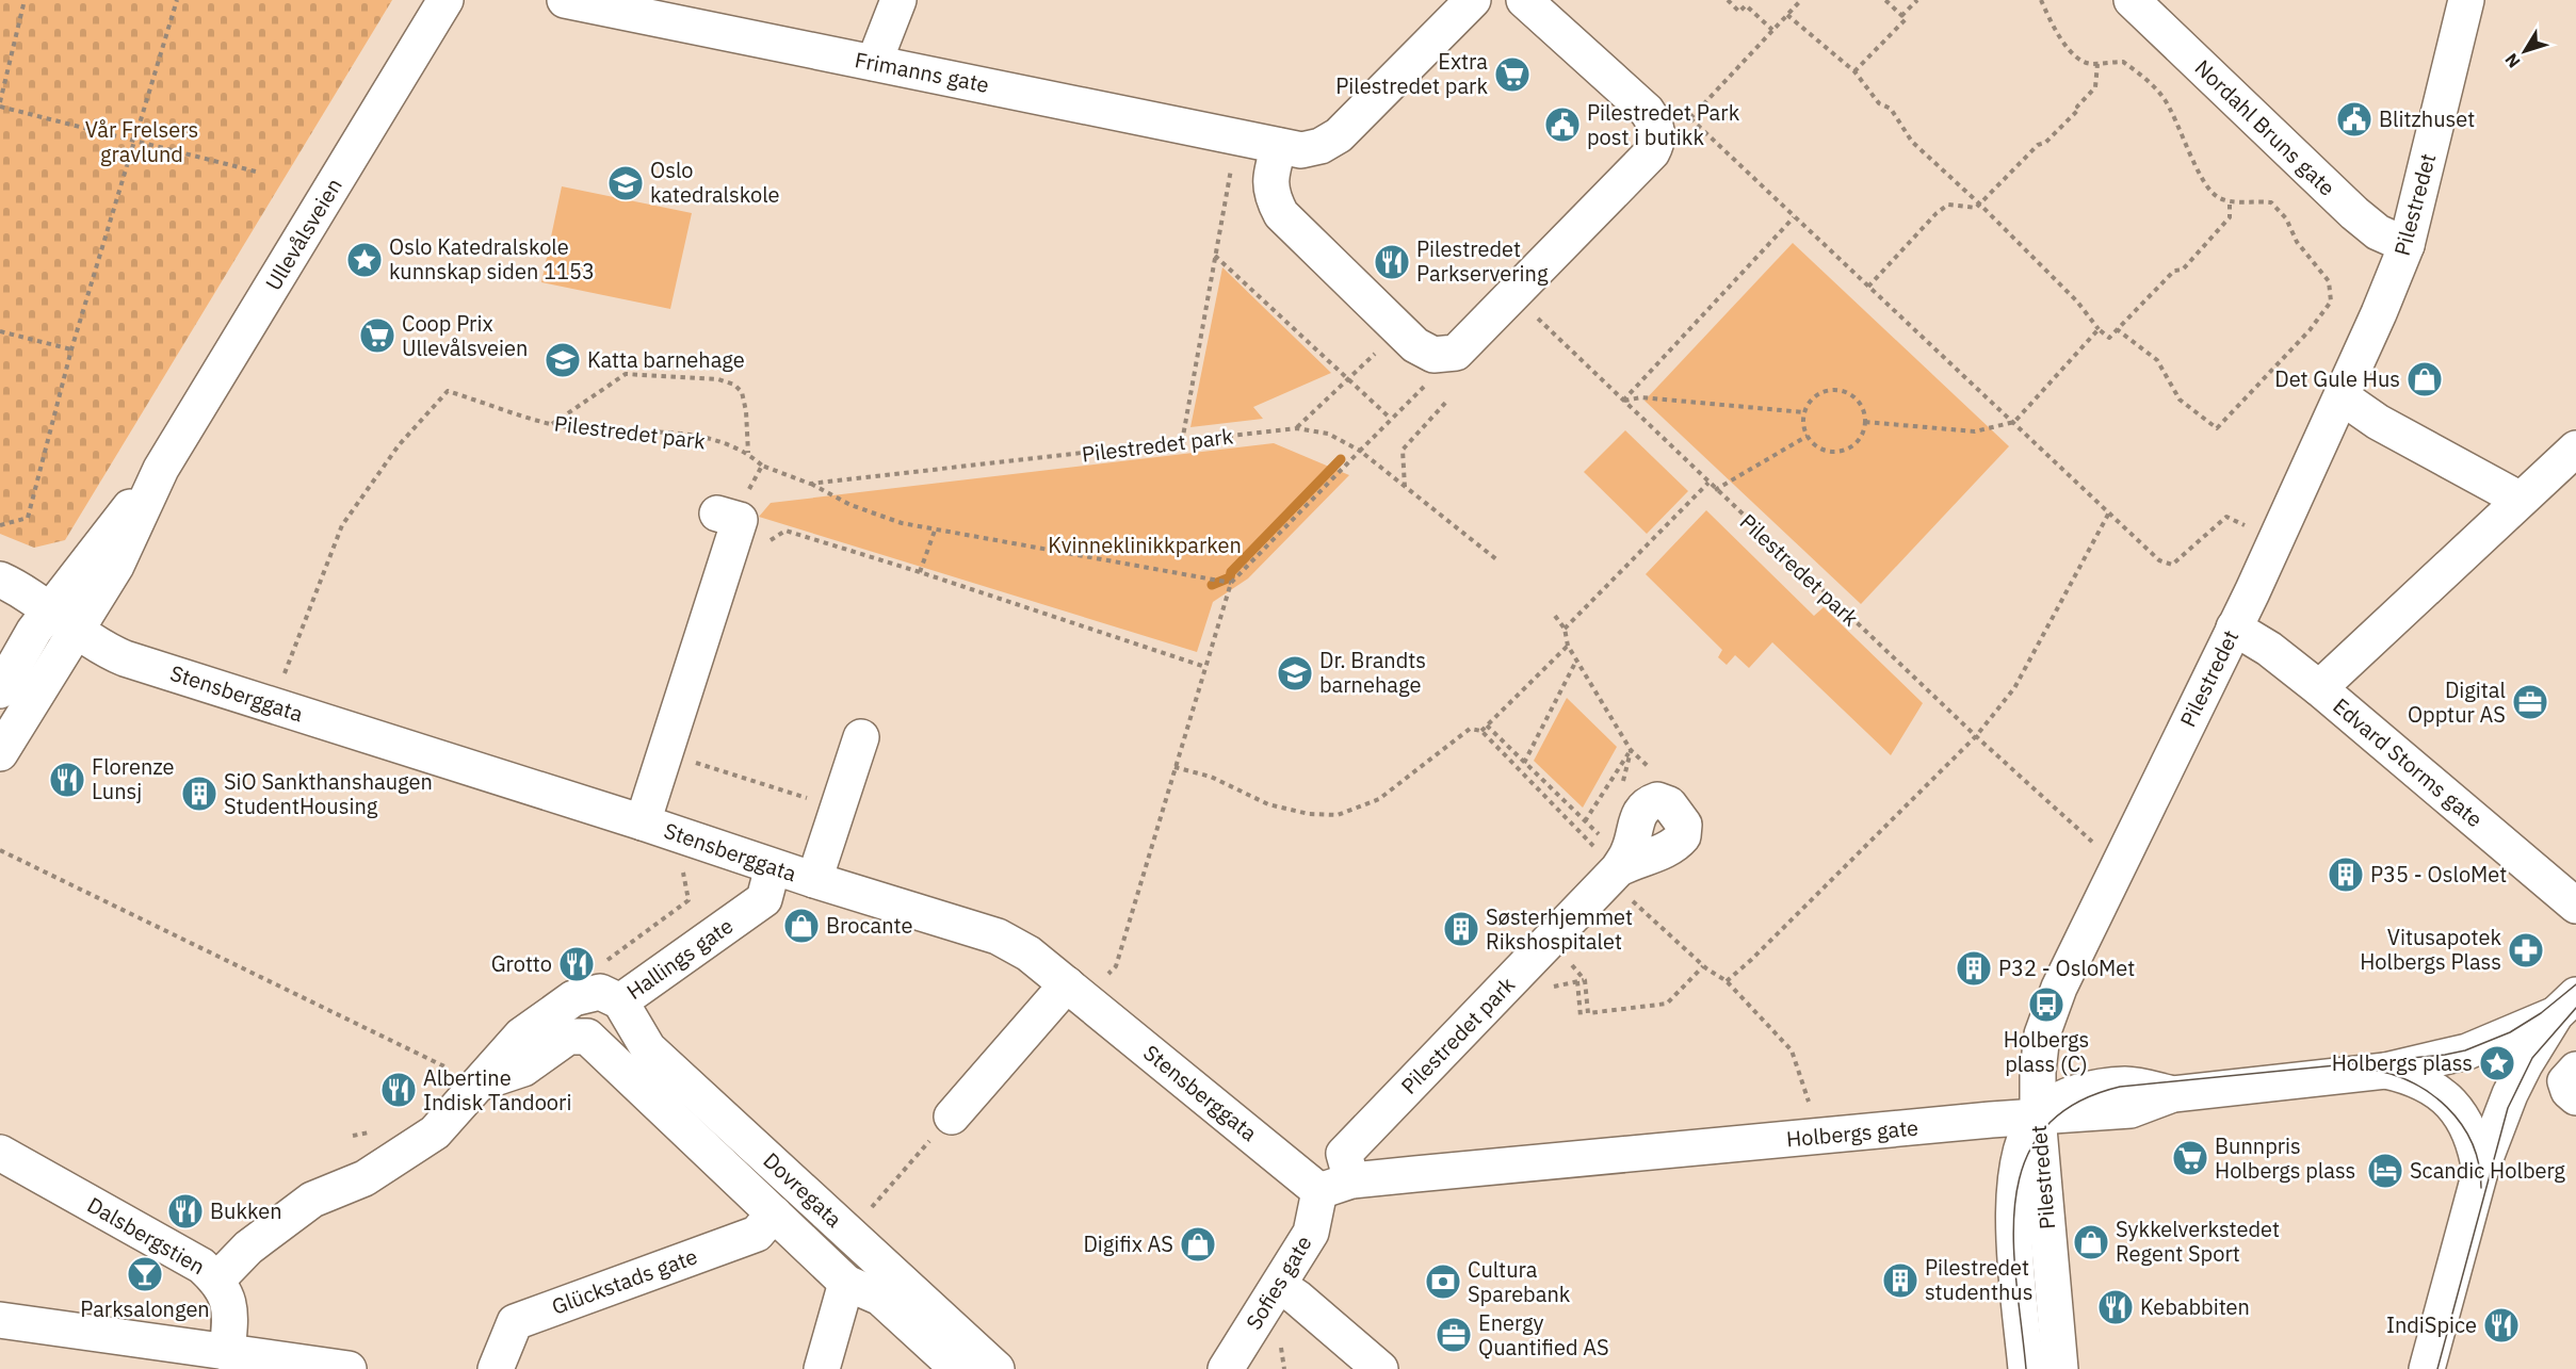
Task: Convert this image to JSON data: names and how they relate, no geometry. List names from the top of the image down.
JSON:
{
  "streets": {
    "street": [
      "Frimanns gate",
      "Nordahl Bruns gate",
      "Pilestredet",
      "Ullevålsveien",
      "Pilestredet park",
      "Stensberggata",
      "Edvard Storms gate",
      "Hallings gate",
      "Holbergs gate",
      "Dovregata",
      "Dalsbergstien",
      "Glückstads gate",
      "Sofies gate"
    ]
  },
  "crossings": [
    ["Nordahl Bruns gate", "Pilestredet"],
    ["Pilestredet", "Edvard Storms gate"],
    ["Pilestredet", "Holbergs gate"],
    ["Ullevålsveien", "Stensberggata"],
    ["Pilestredet park", "Holbergs gate"],
    ["Stensberggata", "Hallings gate"],
    ["Stensberggata", "Holbergs gate"],
    ["Stensberggata", "Sofies gate"],
    ["Hallings gate", "Dovregata"],
    ["Hallings gate", "Dalsbergstien"],
    ["Holbergs gate", "Sofies gate"],
    ["Dovregata", "Glückstads gate"]
  ],
  "parks": ["Vår Frelsers gravlund", "Kvinneklinikkparken"],
  "places": {
    "supermarket": ["Extra Pilestredet park", "Coop Prix Ullevålsveien", "Bunnpris Holbergs plass"],
    "public building": ["Blitzhuset", "Pilestredet Park post i butikk"],
    "school or university": ["Oslo katedralskole", "Katta barnehage", "Dr. Brandts barnehage"],
    "place": ["Oslo Katedralskole kunnskap siden 1153", "Holbergs plass"],
    "restaurant": [
      "Pilestredet Parkservering",
      "Florenze Lunsj",
      "Grotto",
      "Albertine Indisk Tandoori",
      "Bukken",
      "Kebabbiten",
      "IndiSpice"
    ],
    "shop": [
      "Det Gule Hus",
      "Brocante",
      "Sykkelverkstedet Regent Sport",
      "Digifix AS"
    ],
    "office": ["Digital Opptur AS", "Energy Quantified AS"],
    "building": [
      "SiO Sankthanshaugen StudentHousing",
      "P35 - OsloMet",
      "Søsterhjemmet Rikshospitalet",
      "P32 - OsloMet",
      "Pilestredet studenthus"
    ],
    "pharmacy": ["Vitusapotek Holbergs Plass"],
    "bus stop": ["Holbergs plass (C)"],
    "hotel": ["Scandic Holberg"],
    "bar": ["Parksalongen"],
    "bank": ["Cultura Sparebank"]
  },
  "north": "bottom left"
}
